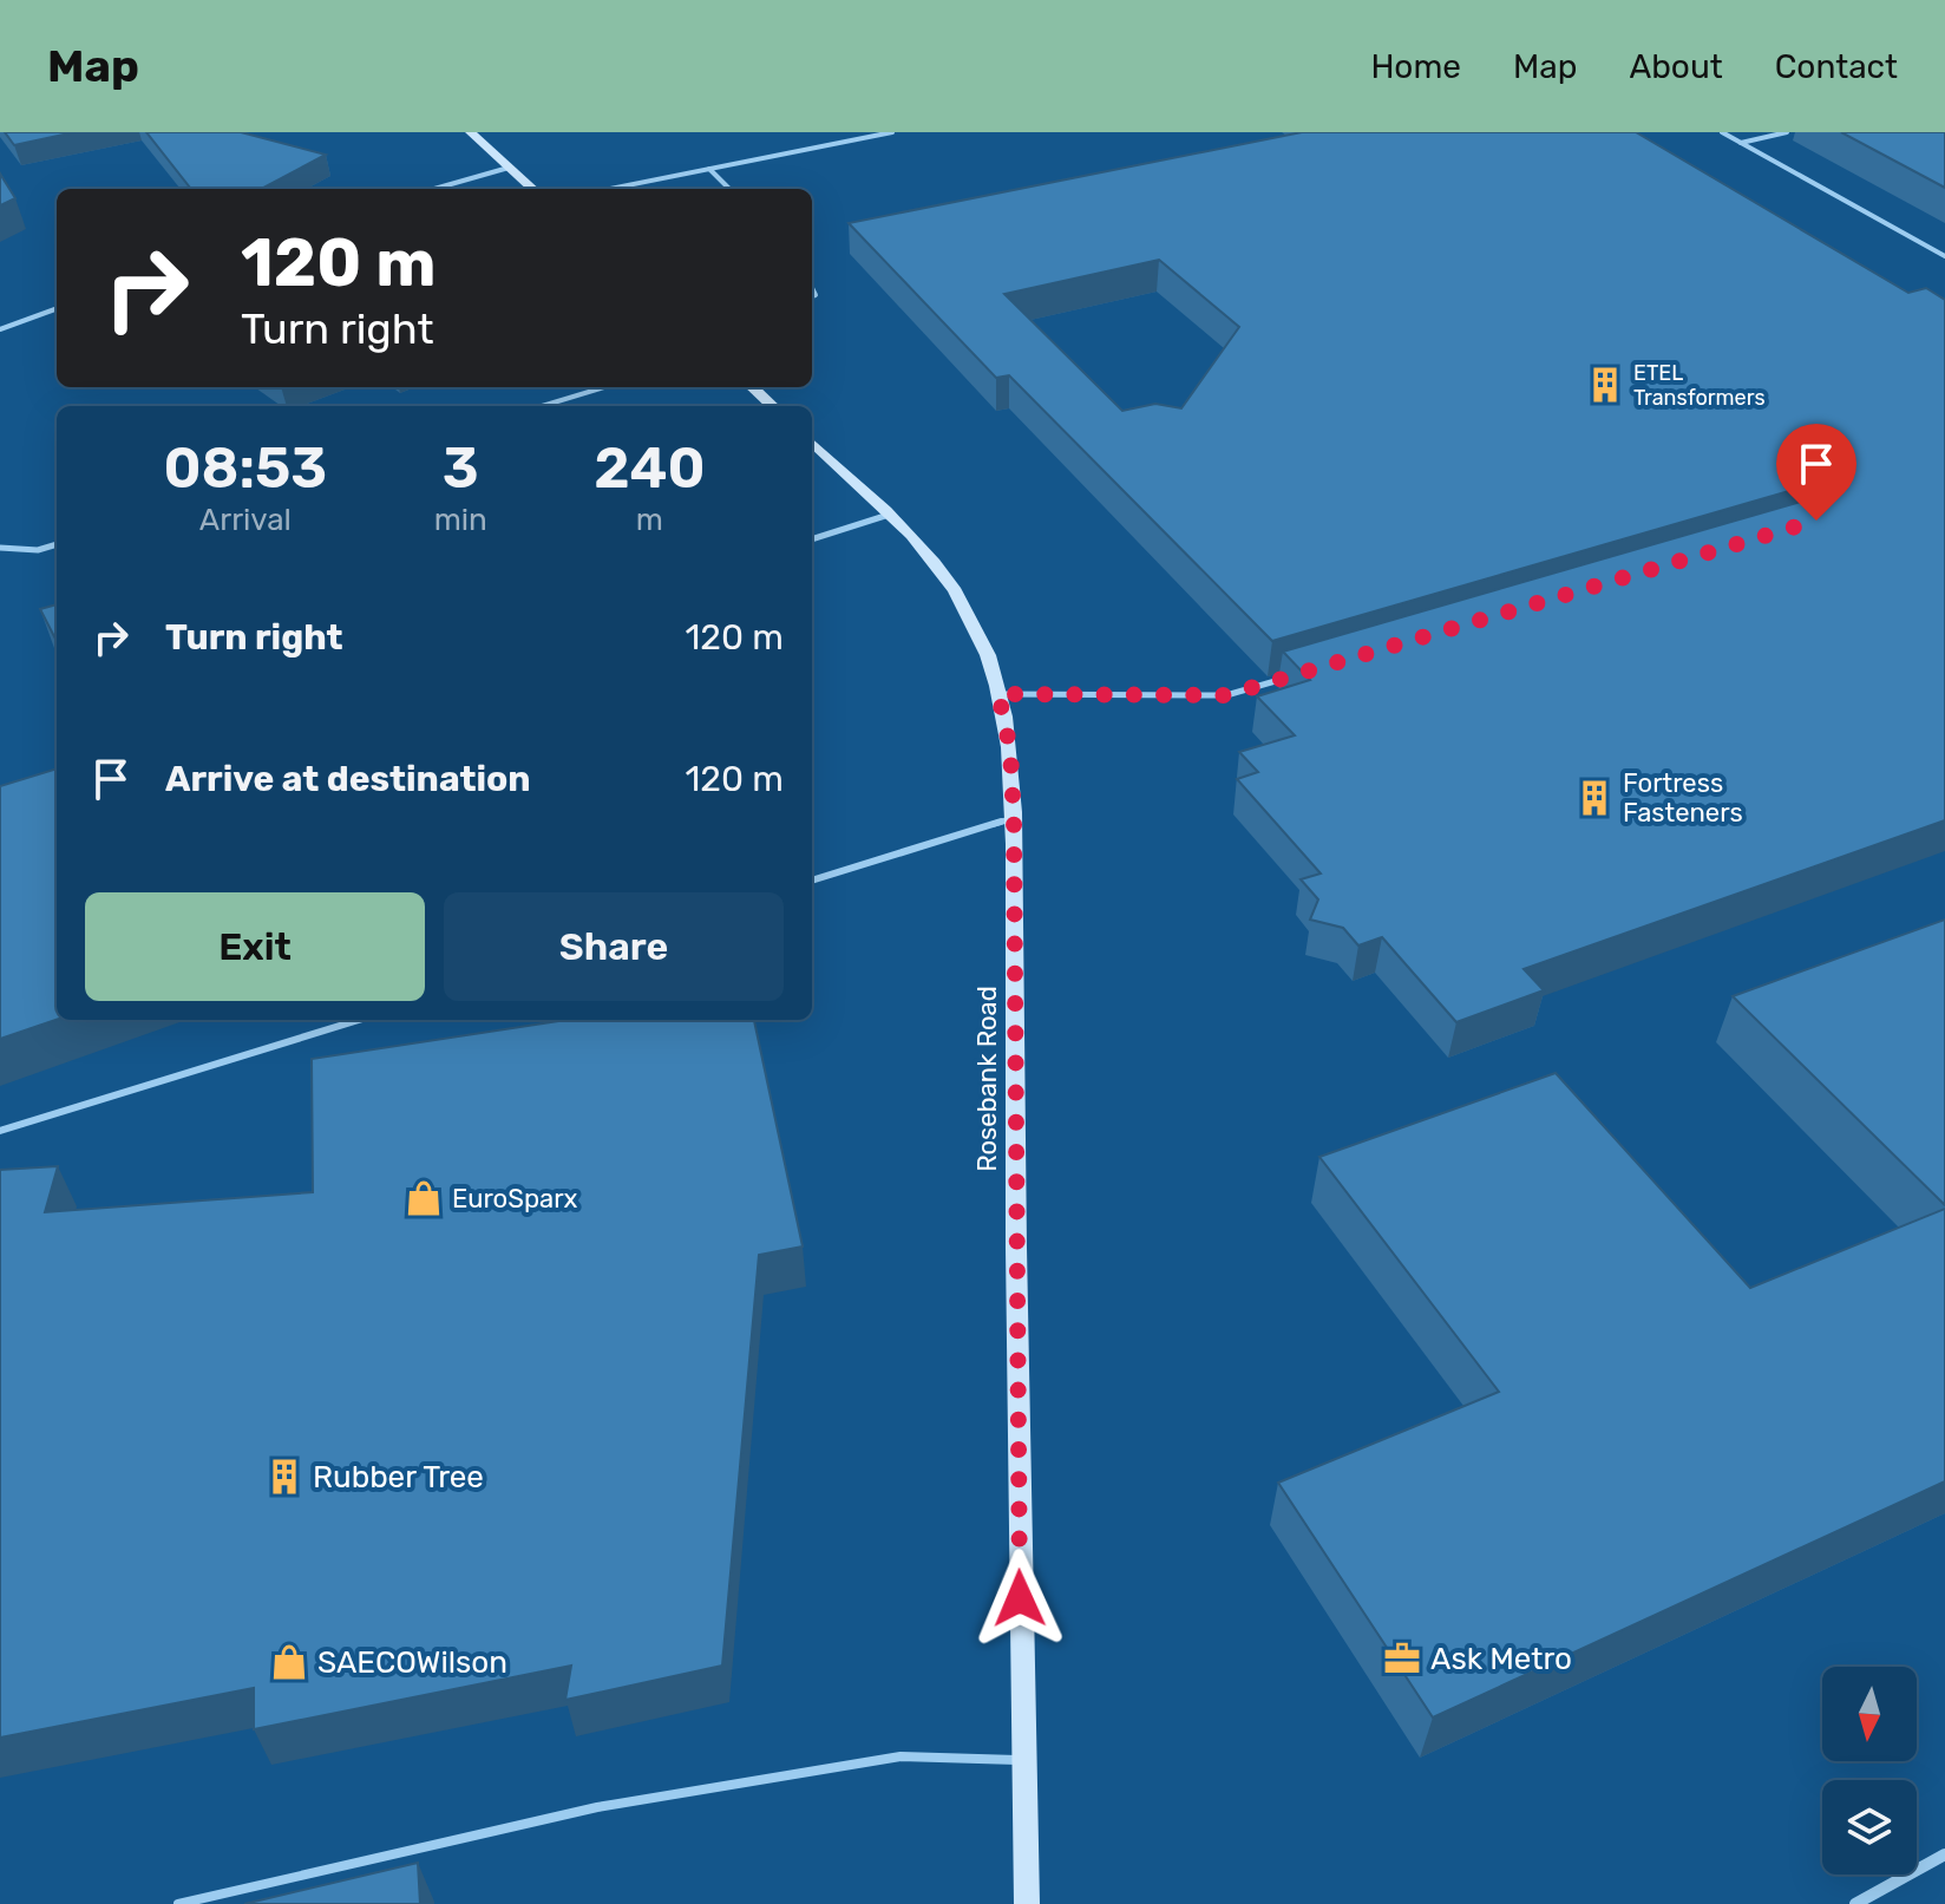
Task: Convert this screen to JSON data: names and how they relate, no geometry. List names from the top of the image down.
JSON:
{
  "streets": {
    "main road": ["Rosebank Road"]
  },
  "places": {
    "building": ["ETEL Transformers", "Fortress Fasteners", "Rubber Tree"],
    "shop": ["EuroSparx", "SAECOWilson"],
    "office": ["Ask Metro"]
  },
  "north": "bottom",
  "page": {
    "header": "Map",
    "nav": [
      "Home",
      "Map",
      "About",
      "Contact"
    ],
    "turn": ["120 m", "Turn right"],
    "eta": [
      "08:53",
      "Arrival",
      "3",
      "min",
      "240",
      "m"
    ],
    "list": [
      {
        "name": "Turn right",
        "value": "120 m"
      },
      {
        "name": "Arrive at destination",
        "value": "120 m"
      }
    ],
    "buttons": ["Exit", "Share"]
  }
}
